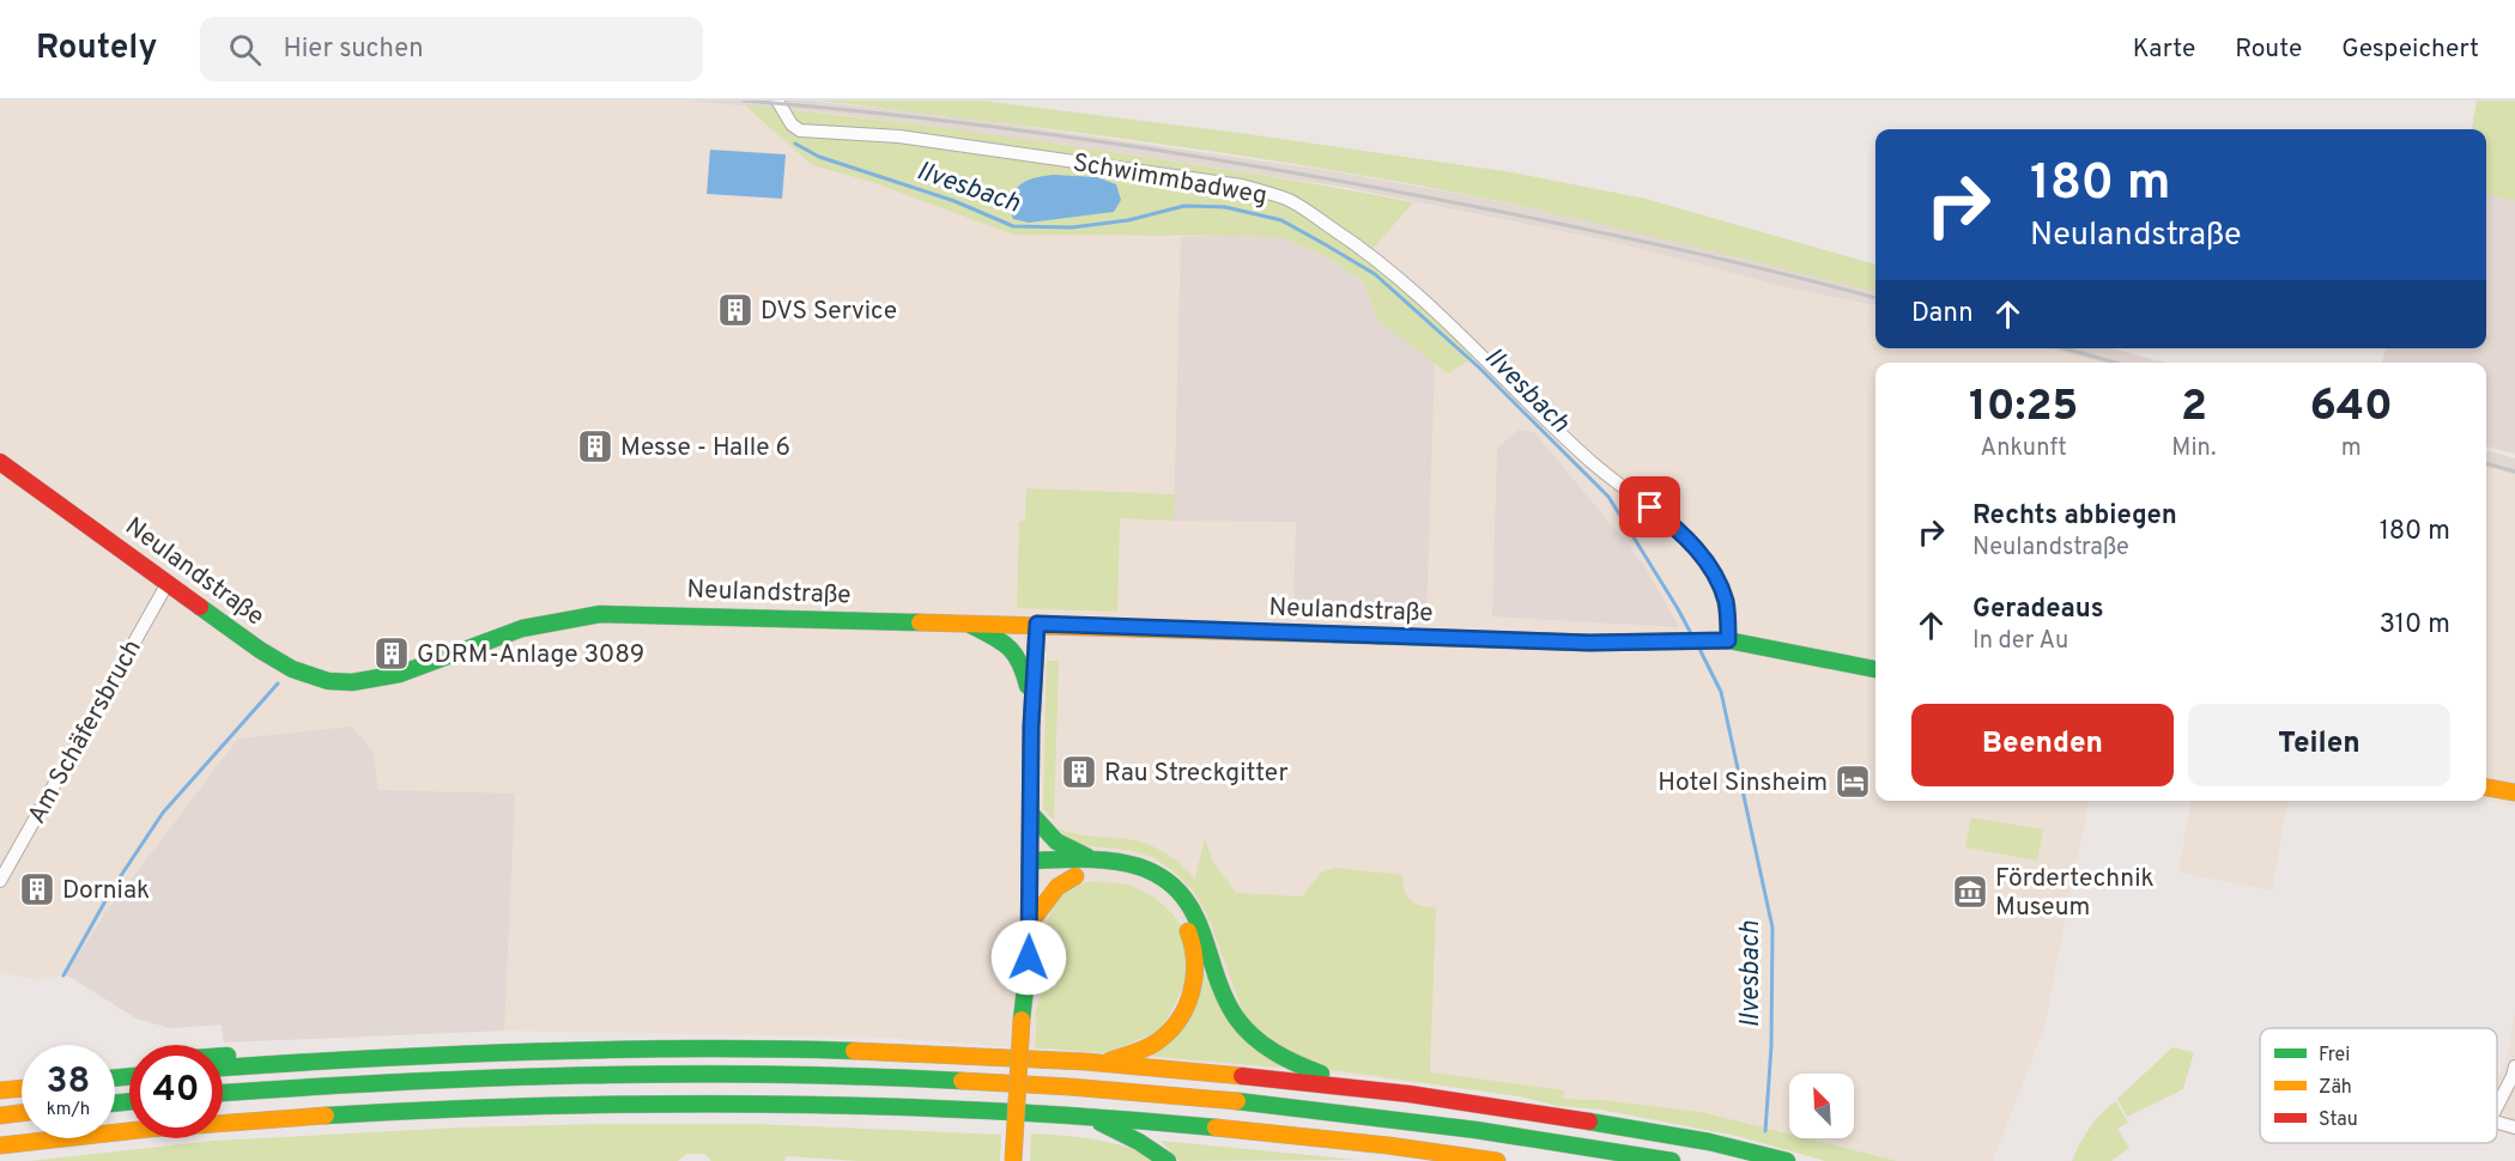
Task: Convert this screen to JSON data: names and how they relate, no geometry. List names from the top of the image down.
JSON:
{
  "streets": {
    "main road": ["Neulandstraße"],
    "street": ["Schwimmbadweg", "Am Schäfersbruch"]
  },
  "crossings": [
    ["Schwimmbadweg", "Neulandstraße"],
    ["Neulandstraße", "Am Schäfersbruch"]
  ],
  "water": ["Ilvesbach"],
  "places": {
    "building": [
      "DVS Service",
      "Messe - Halle 6",
      "GDRM-Anlage 3089",
      "Rau Streckgitter",
      "Dorniak"
    ],
    "hotel": ["Hotel Sinsheim"],
    "museum": ["Fördertechnik Museum"]
  },
  "legend": ["Frei", "Zäh", "Stau"],
  "north": "top left",
  "page": {
    "header": "Routely",
    "search": "Hier suchen",
    "nav": ["Karte", "Route", "Gespeichert"],
    "turn": ["180 m", "Neulandstraße"],
    "then": "Dann",
    "eta": [
      "10:25",
      "Ankunft",
      "2",
      "Min.",
      "640",
      "m"
    ],
    "list": [
      {
        "name": "Rechts abbiegen",
        "note": "Neulandstraße",
        "value": "180 m"
      },
      {
        "name": "Geradeaus",
        "note": "In der Au",
        "value": "310 m"
      }
    ],
    "buttons": ["Beenden", "Teilen"],
    "speed": "38 km/h",
    "limit": "40"
  }
}
